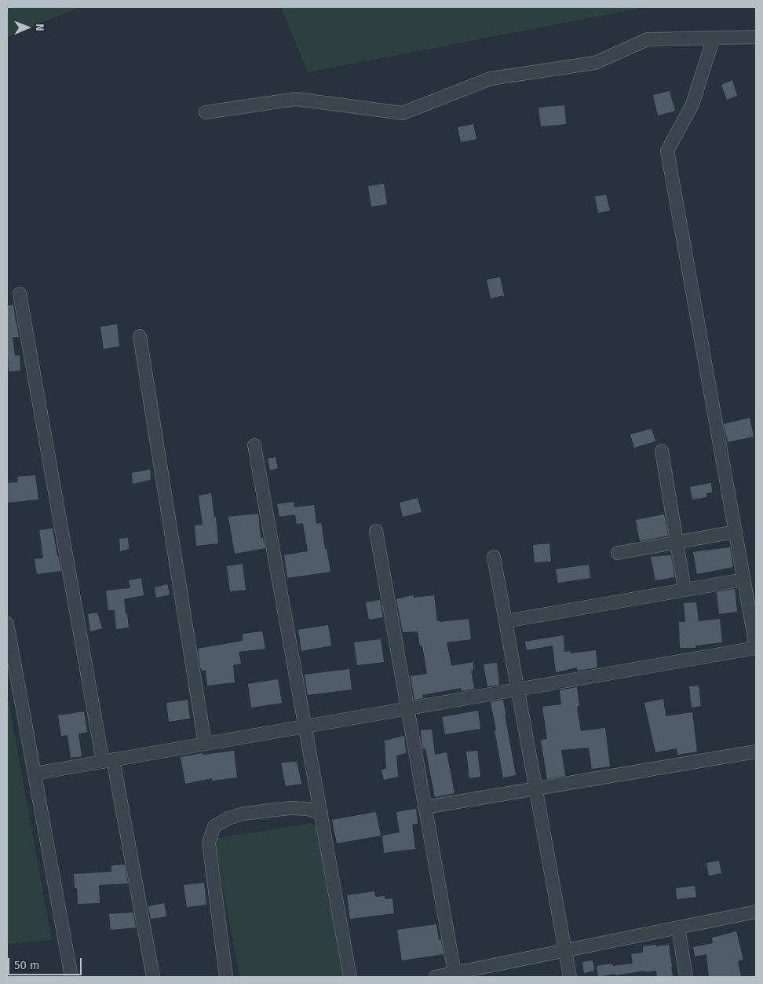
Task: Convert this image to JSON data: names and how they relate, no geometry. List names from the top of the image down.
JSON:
{
  "scale_bar": "50 m",
  "north": "right"
}
